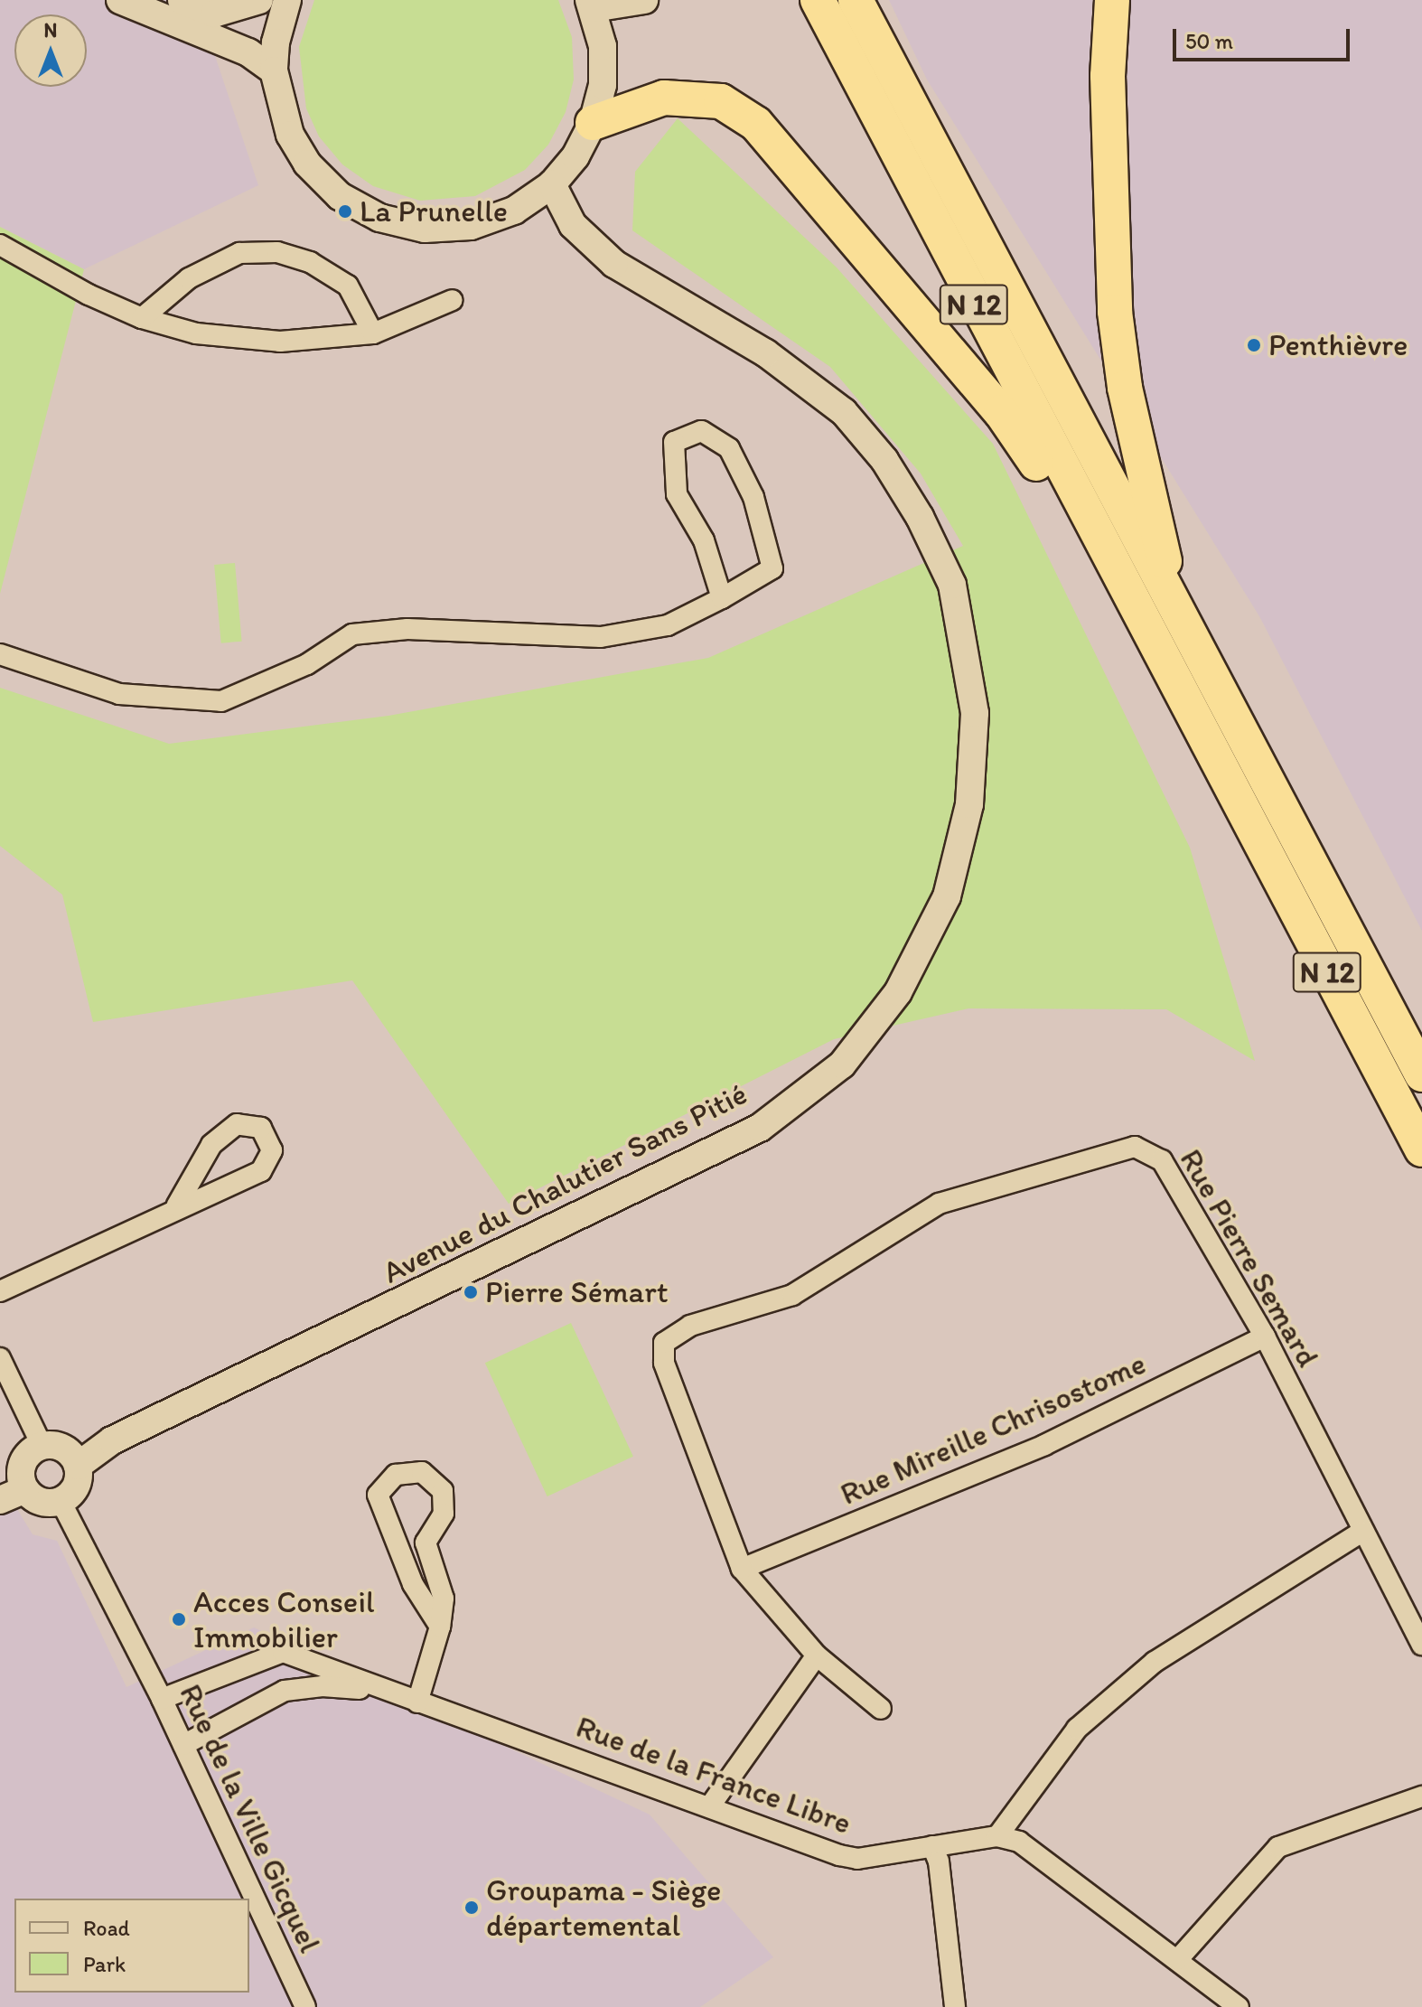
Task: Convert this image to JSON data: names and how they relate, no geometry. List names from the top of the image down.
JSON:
{
  "streets": {
    "highway": ["N 12"],
    "street": [
      "Avenue du Chalutier Sans Pitié",
      "Rue Pierre Semard",
      "Rue Mireille Chrisostome",
      "Rue de la France Libre",
      "Rue de la Ville Gicquel"
    ]
  },
  "crossings": [
    ["Avenue du Chalutier Sans Pitié", "Rue de la Ville Gicquel"],
    ["Rue Pierre Semard", "Rue Mireille Chrisostome"],
    ["Rue de la France Libre", "Rue de la Ville Gicquel"]
  ],
  "places": [
    "La Prunelle",
    "Penthièvre",
    "Pierre Sémart",
    "Acces Conseil Immobilier",
    "Groupama - Siège départemental"
  ],
  "legend": ["Road", "Park"],
  "scale_bar": "50 m",
  "north": "top"
}
